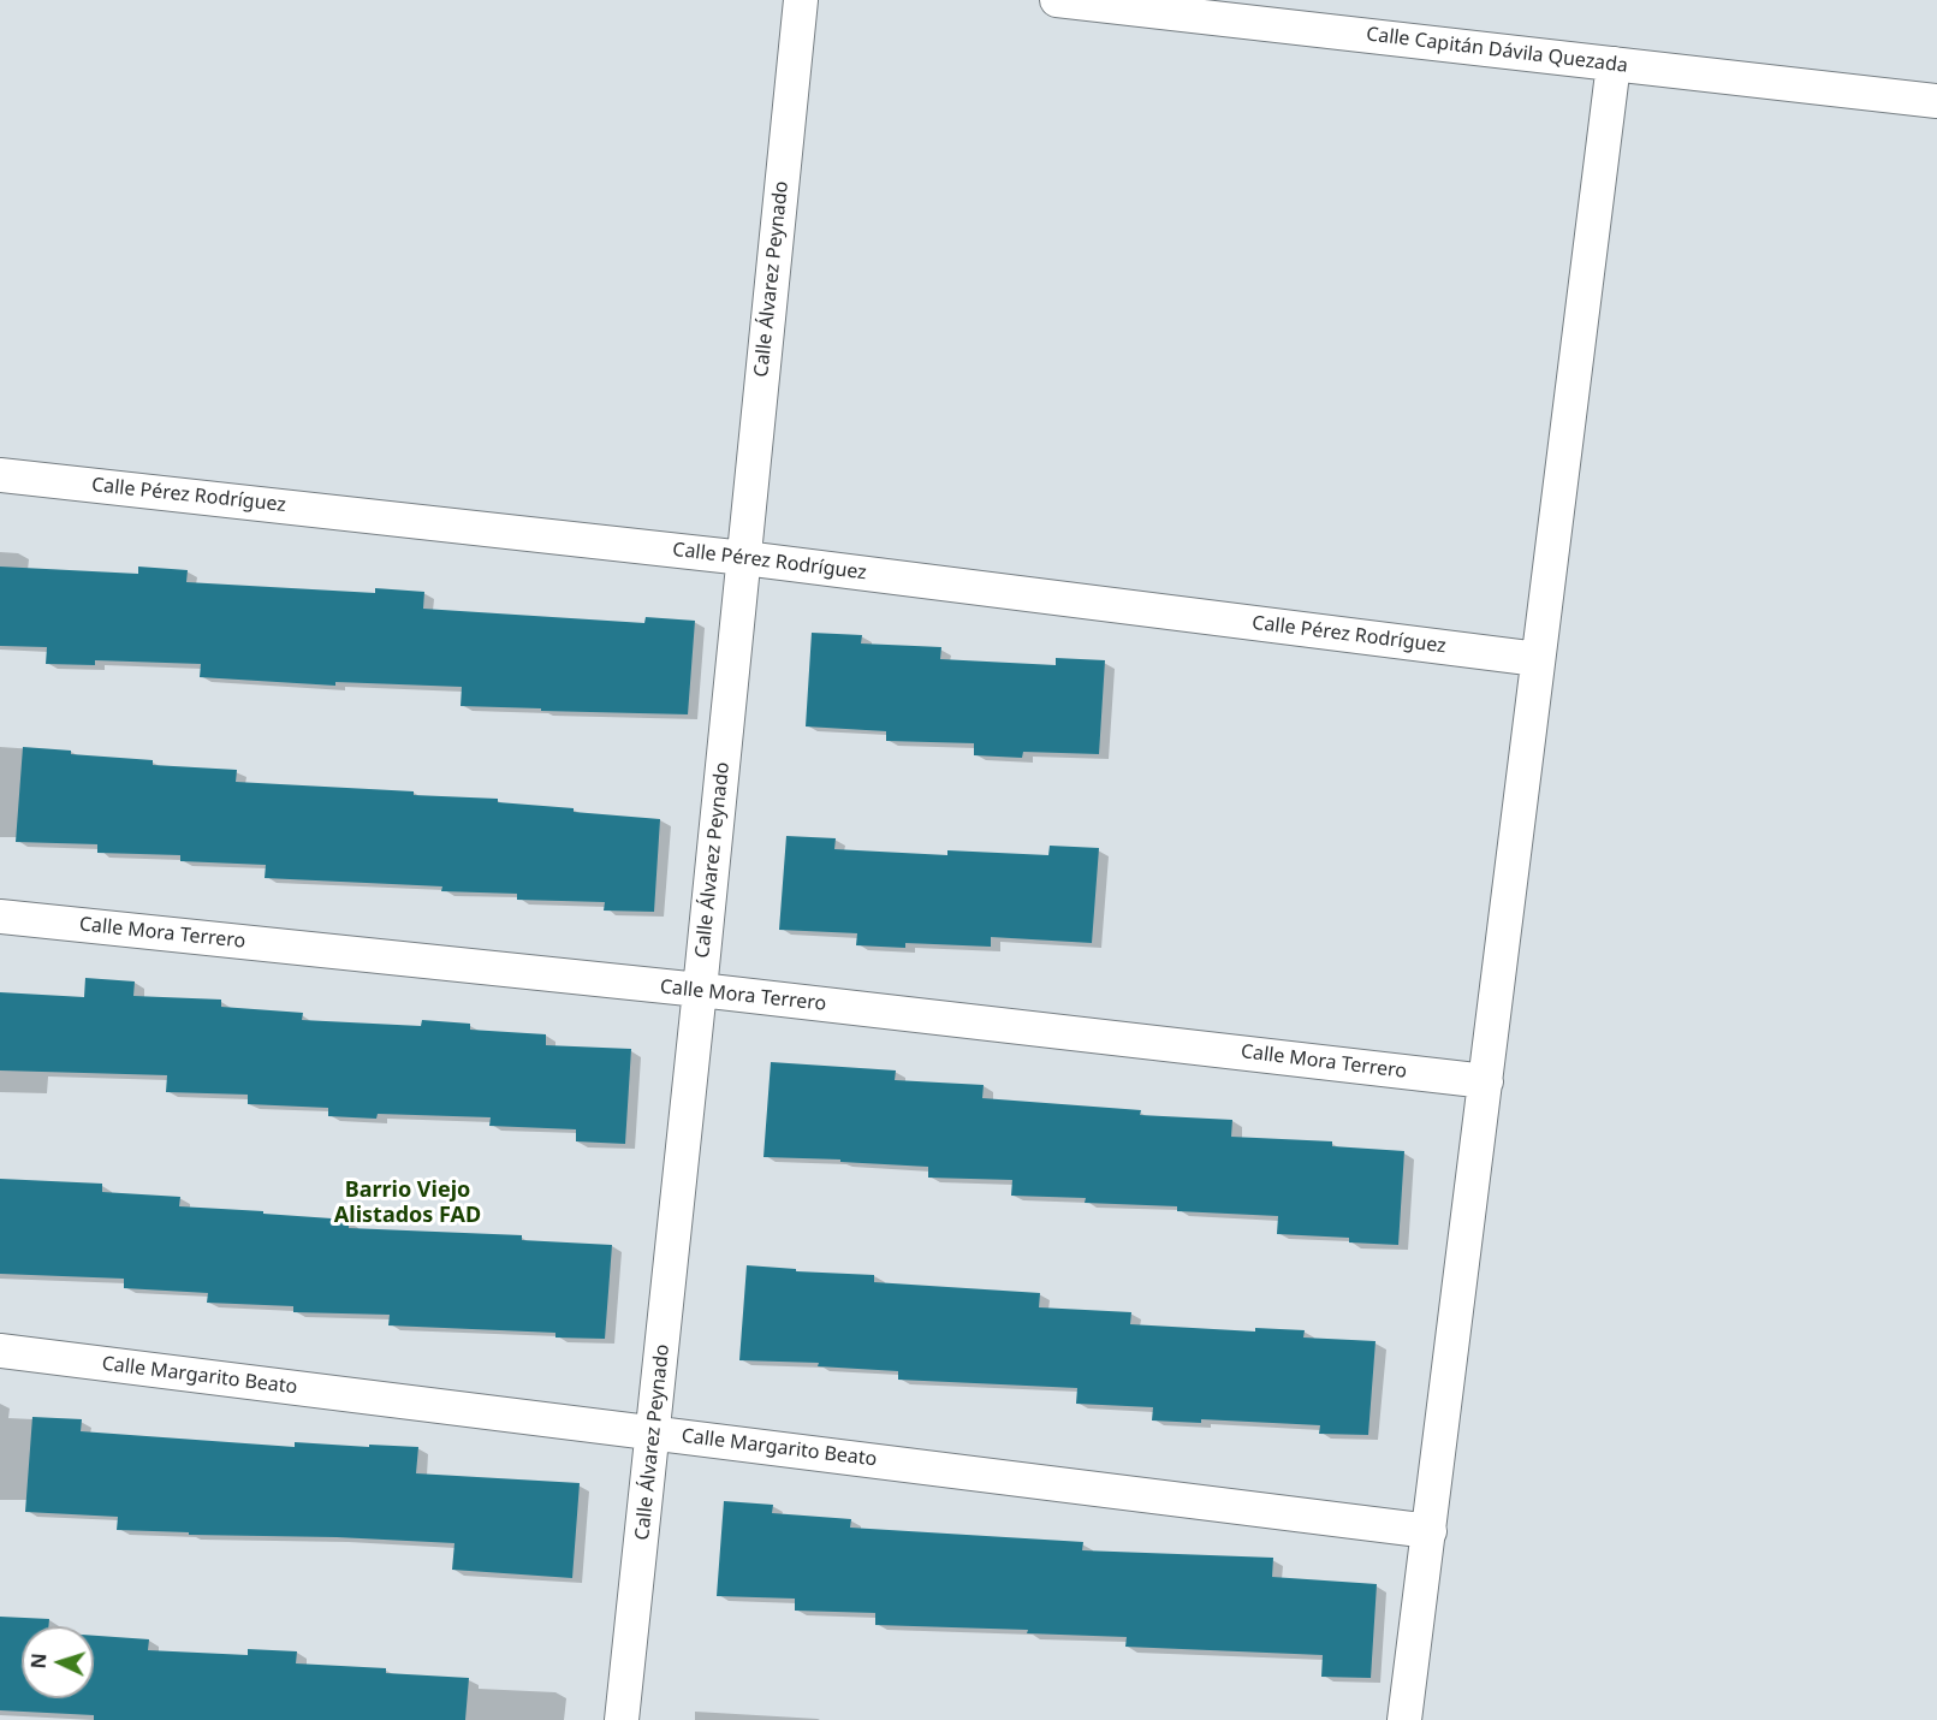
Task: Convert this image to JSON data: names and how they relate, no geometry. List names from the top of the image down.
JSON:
{
  "streets": {
    "lane": [
      "Calle Capitán Dávila Quezada",
      "Calle Álvarez Peynado",
      "Calle Pérez Rodríguez",
      "Calle Mora Terrero",
      "Calle Margarito Beato"
    ]
  },
  "crossings": [
    ["Calle Álvarez Peynado", "Calle Pérez Rodríguez"],
    ["Calle Álvarez Peynado", "Calle Mora Terrero"],
    ["Calle Álvarez Peynado", "Calle Margarito Beato"]
  ],
  "districts": ["Barrio Viejo Alistados FAD"],
  "north": "left"
}
